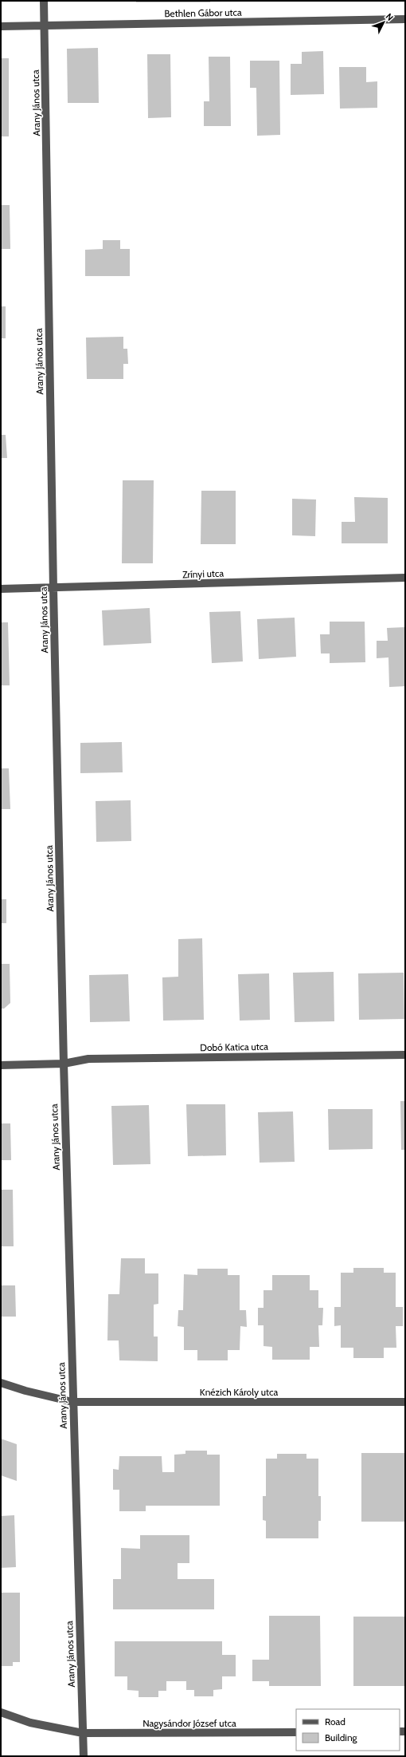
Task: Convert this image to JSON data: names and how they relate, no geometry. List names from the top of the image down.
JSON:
{
  "streets": {
    "street": [
      "Bethlen Gábor utca",
      "Arany János utca",
      "Zrínyi utca",
      "Dobó Katica utca",
      "Knézich Károly utca",
      "Nagysándor József utca"
    ]
  },
  "crossings": [
    ["Bethlen Gábor utca", "Arany János utca"],
    ["Arany János utca", "Zrínyi utca"],
    ["Arany János utca", "Dobó Katica utca"],
    ["Arany János utca", "Knézich Károly utca"],
    ["Arany János utca", "Nagysándor József utca"]
  ],
  "legend": ["Road", "Building"],
  "north": "top right"
}
